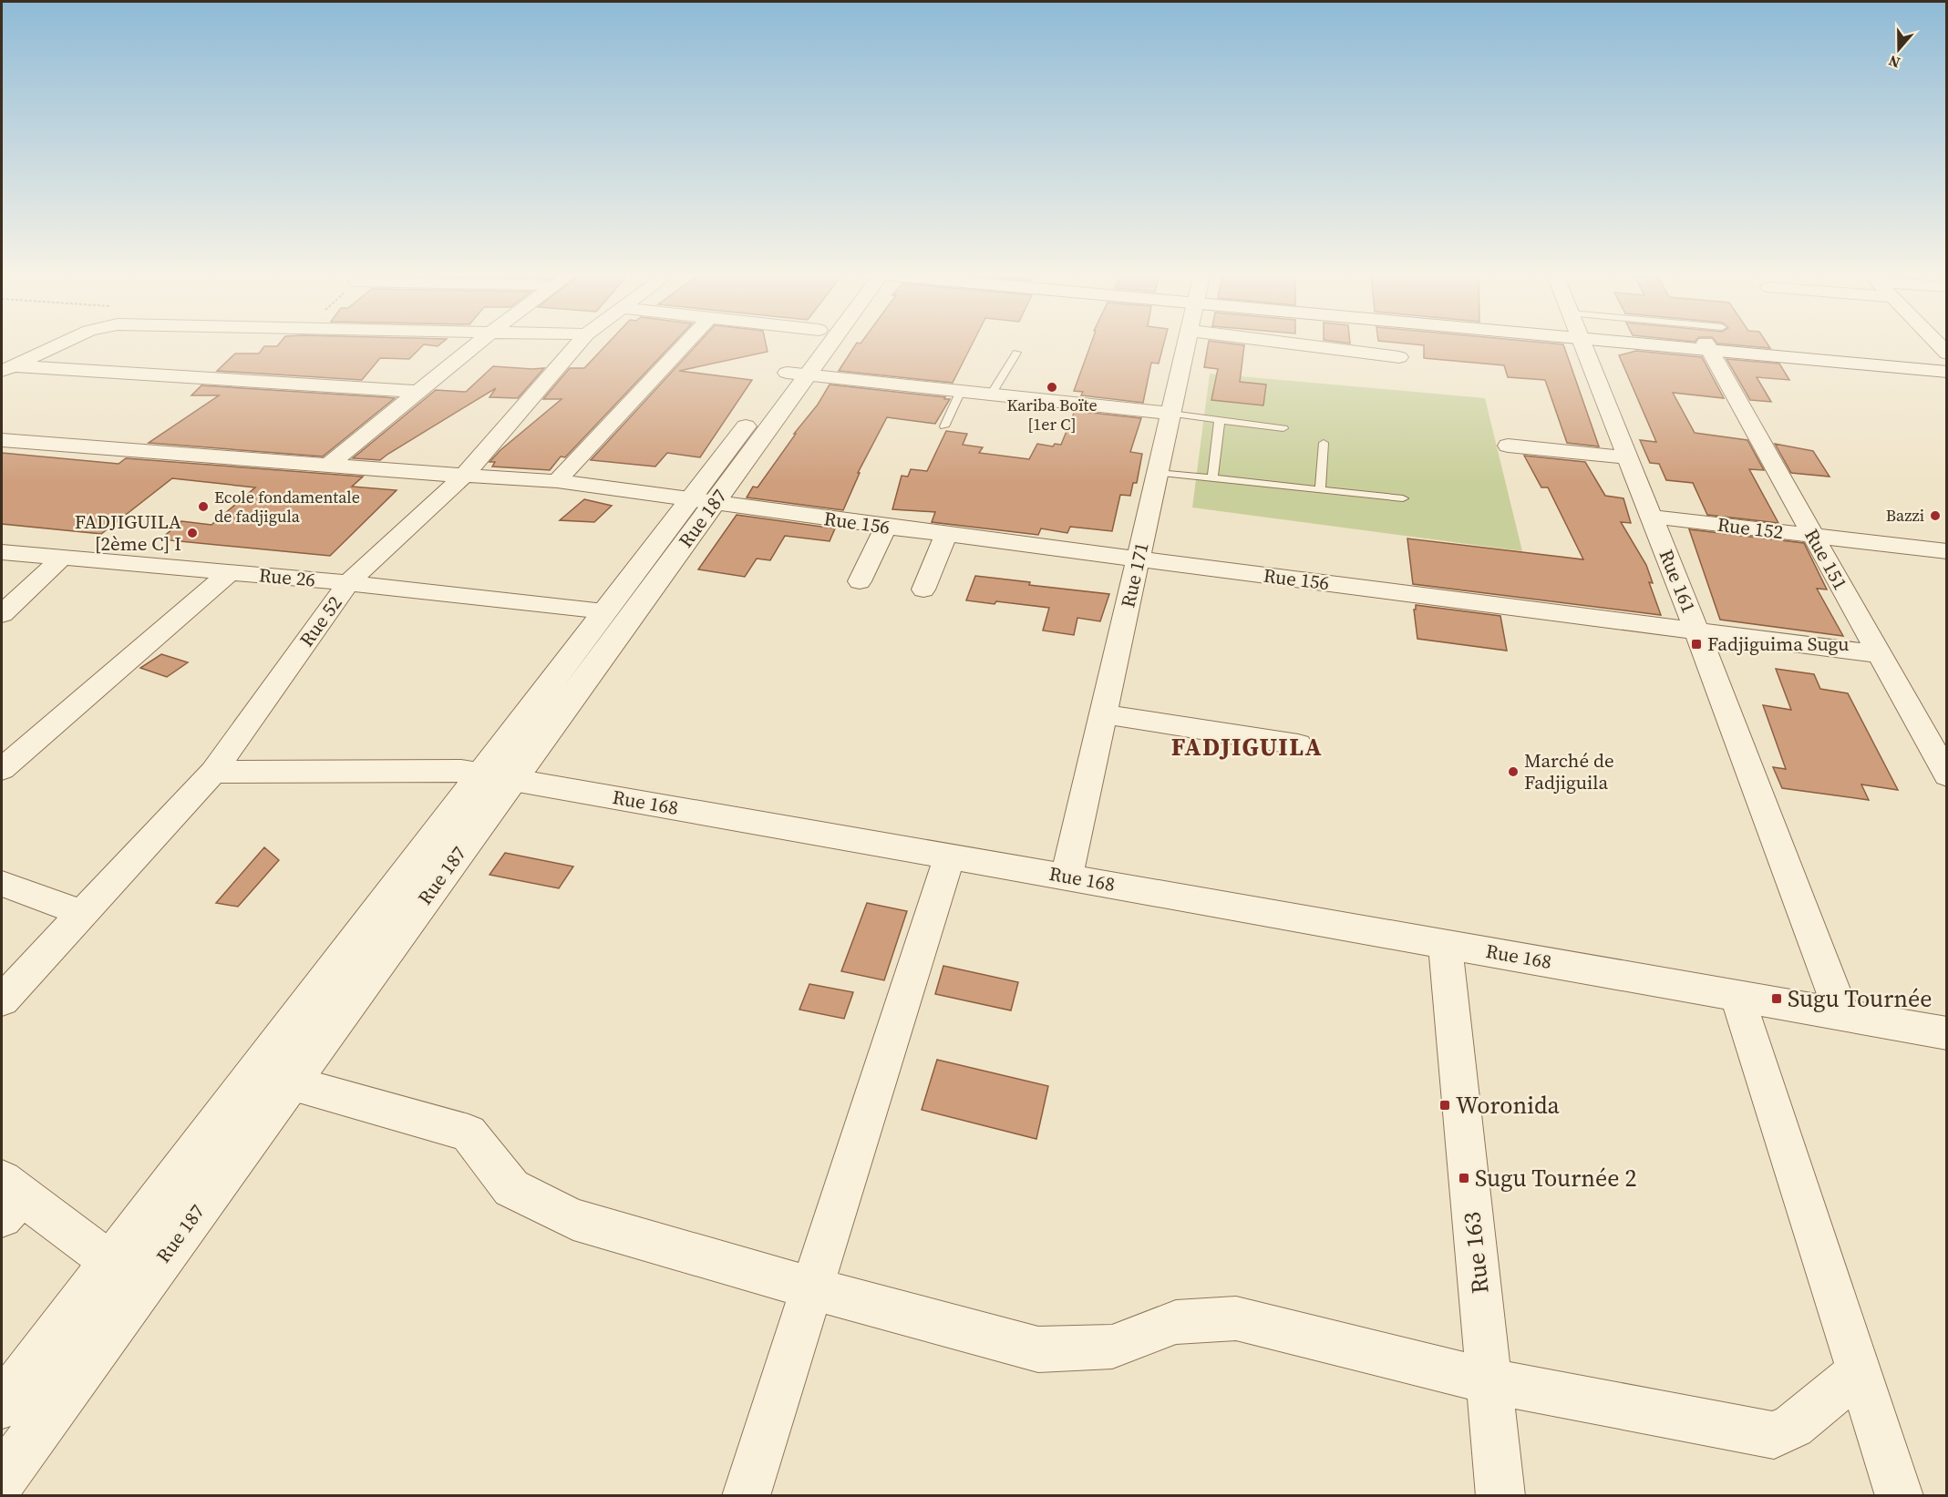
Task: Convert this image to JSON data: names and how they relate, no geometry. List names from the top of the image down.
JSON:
{
  "streets": {
    "street": [
      "Rue 187",
      "Rue 156",
      "Rue 152",
      "Rue 151",
      "Rue 171",
      "Rue 26",
      "Rue 161",
      "Rue 52",
      "Rue 168",
      "Rue 163"
    ]
  },
  "crossings": [
    ["Rue 187", "Rue 156"],
    ["Rue 187", "Rue 26"],
    ["Rue 187", "Rue 168"],
    ["Rue 156", "Rue 151"],
    ["Rue 156", "Rue 171"],
    ["Rue 156", "Rue 161"],
    ["Rue 156", "Rue 52"],
    ["Rue 152", "Rue 151"],
    ["Rue 152", "Rue 161"],
    ["Rue 171", "Rue 168"],
    ["Rue 26", "Rue 52"],
    ["Rue 161", "Rue 168"],
    ["Rue 52", "Rue 168"],
    ["Rue 168", "Rue 163"]
  ],
  "districts": ["FADJIGUILA"],
  "places": {
    "other": [
      "Kariba Boïte [1er C]",
      "Ecole fondamentale de fadjigula",
      "Bazzi",
      "FADJIGUILA [2ème C] I",
      "Marché de Fadjiguila"
    ],
    "transit": [
      "Fadjiguima Sugu",
      "Sugu Tournée",
      "Woronida",
      "Sugu Tournée 2"
    ]
  },
  "north": "bottom"
}
